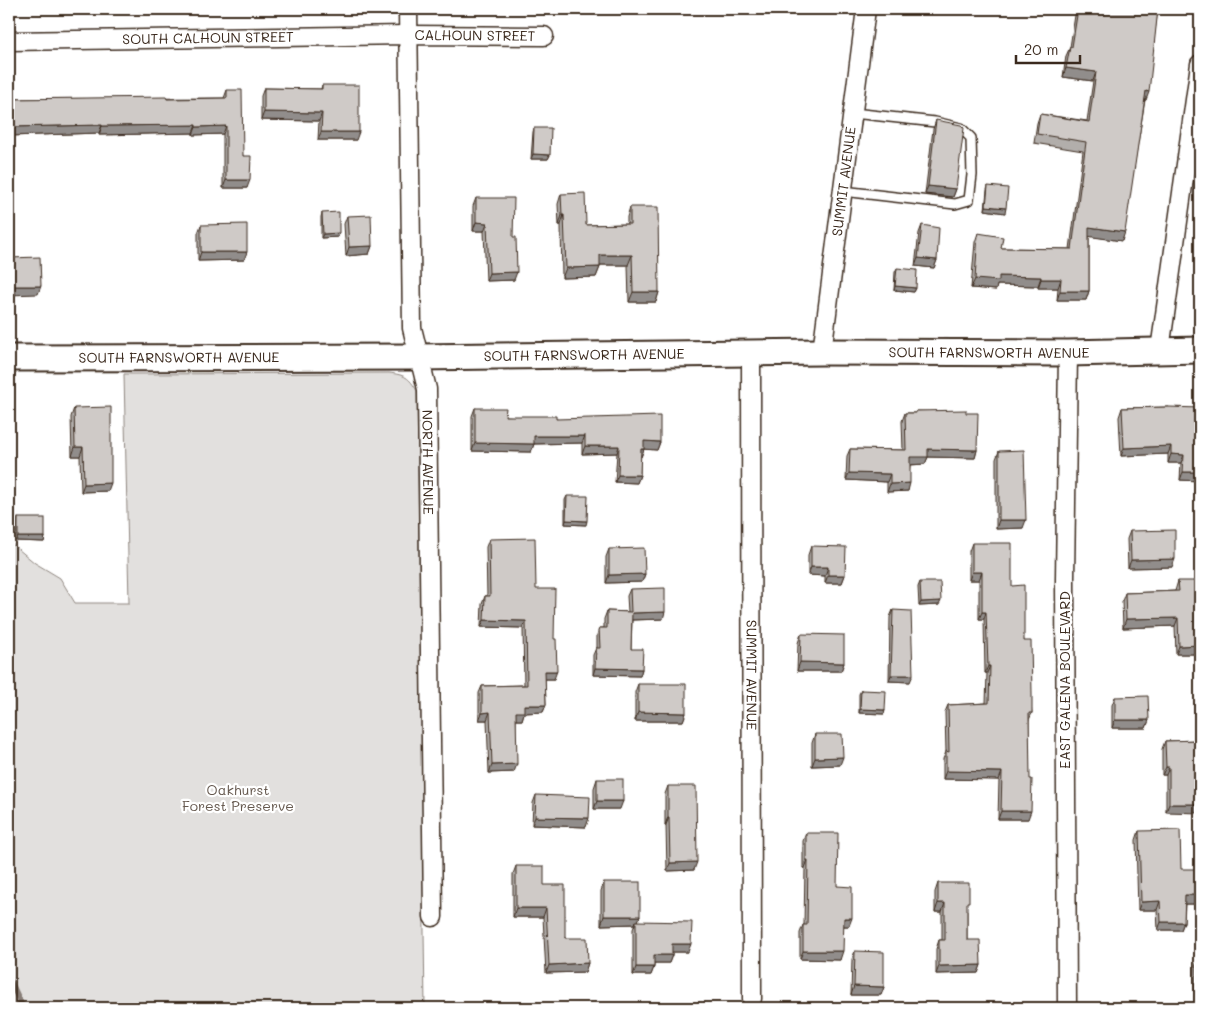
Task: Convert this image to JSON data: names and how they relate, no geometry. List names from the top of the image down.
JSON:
{
  "streets": {
    "street": [
      "CALHOUN STREET",
      "SOUTH CALHOUN STREET",
      "SUMMIT AVENUE",
      "SOUTH FARNSWORTH AVENUE",
      "NORTH AVENUE",
      "EAST GALENA BOULEVARD"
    ]
  },
  "crossings": [
    ["CALHOUN STREET", "SOUTH CALHOUN STREET"],
    ["CALHOUN STREET", "NORTH AVENUE"],
    ["SOUTH CALHOUN STREET", "NORTH AVENUE"],
    ["SUMMIT AVENUE", "SOUTH FARNSWORTH AVENUE"],
    ["SOUTH FARNSWORTH AVENUE", "NORTH AVENUE"],
    ["SOUTH FARNSWORTH AVENUE", "EAST GALENA BOULEVARD"]
  ],
  "parks": ["Oakhurst Forest Preserve"],
  "scale_bar": "20 m"
}
